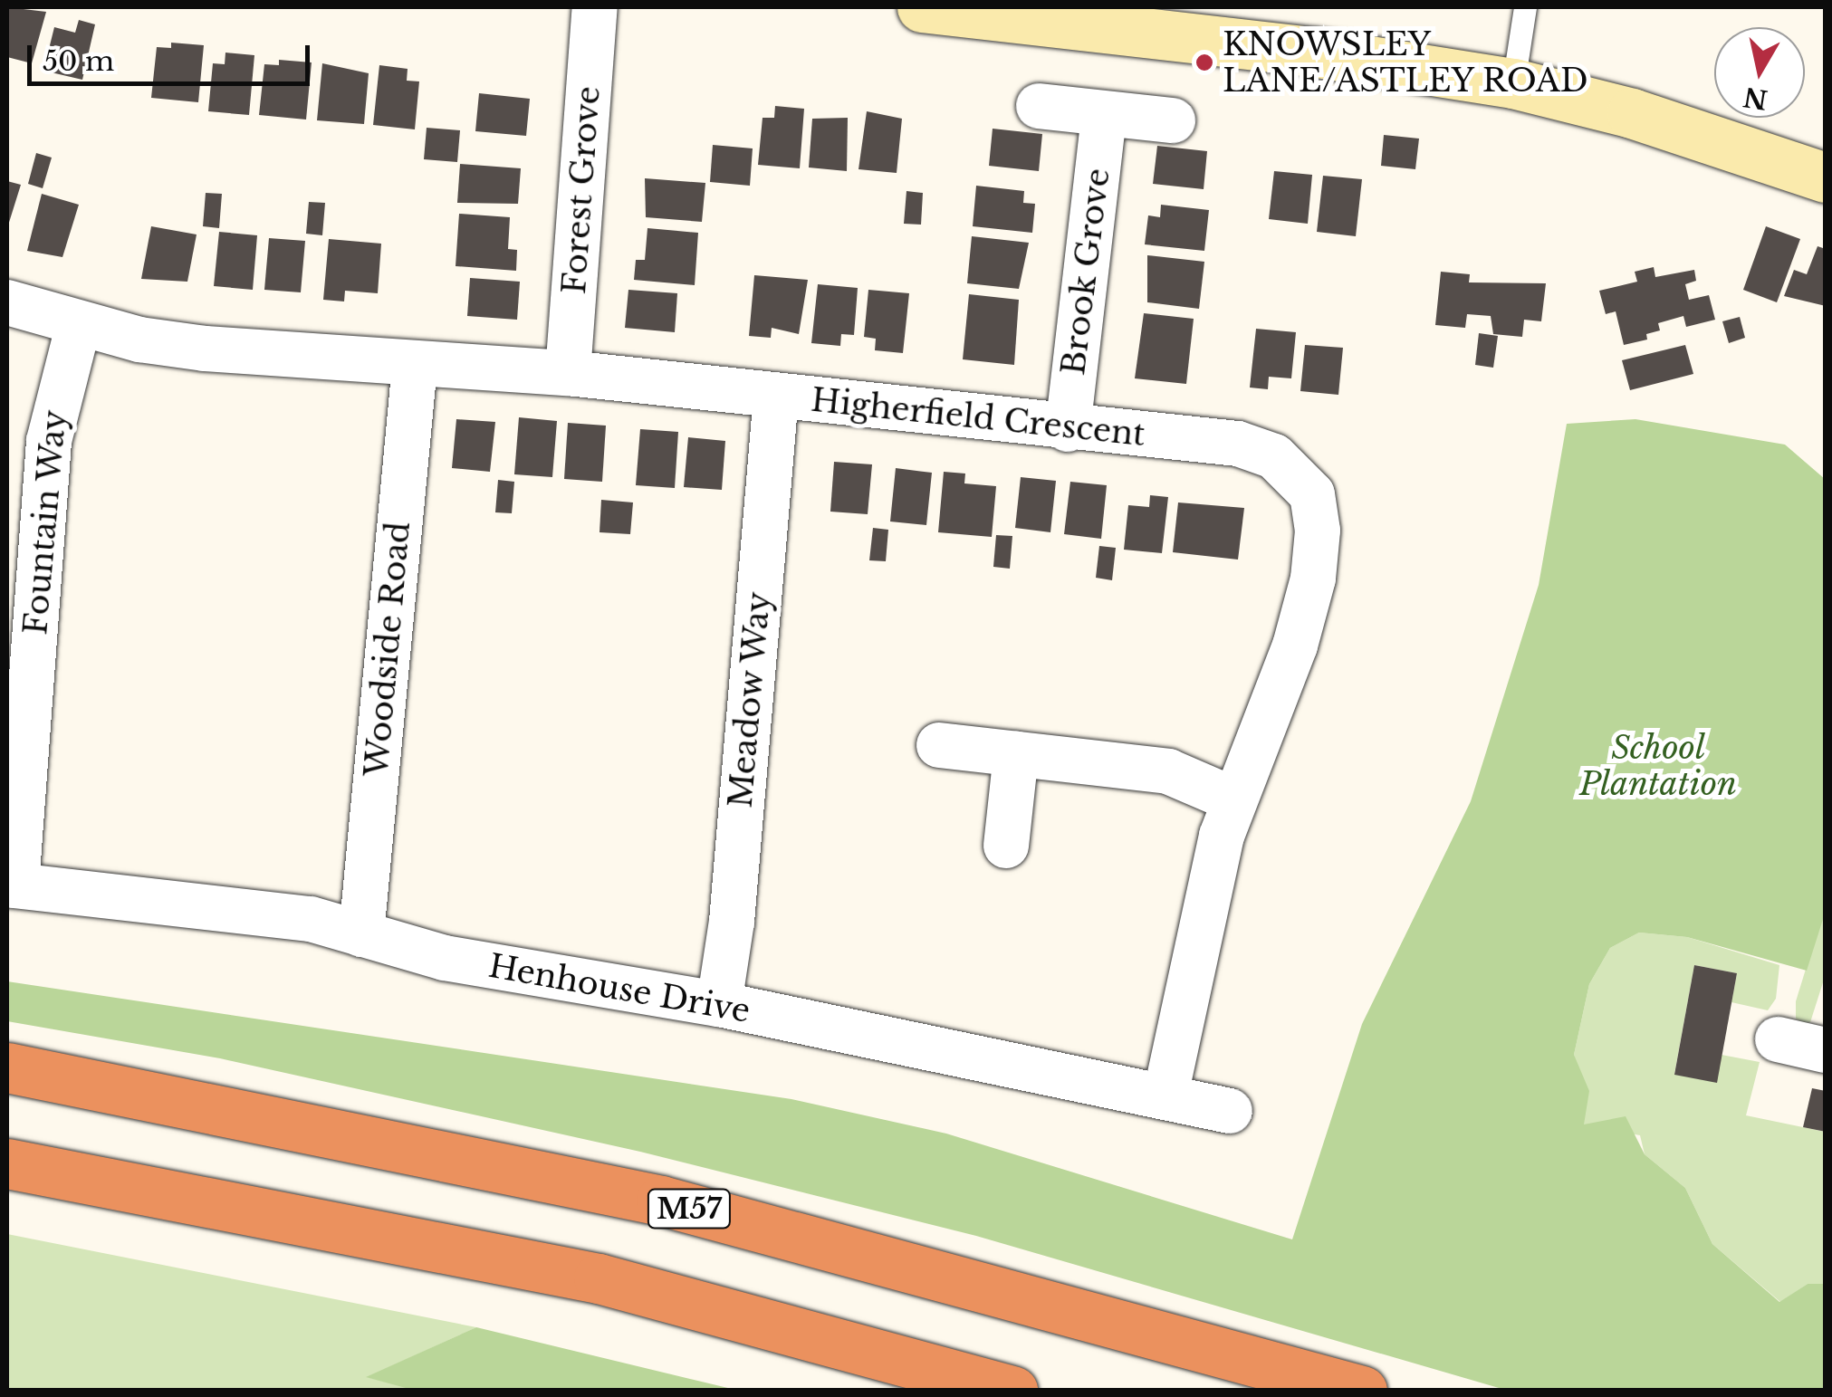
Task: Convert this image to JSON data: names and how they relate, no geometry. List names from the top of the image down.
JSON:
{
  "streets": {
    "highway": ["M57"],
    "street": [
      "Forest Grove",
      "Brook Grove",
      "Higherfield Crescent",
      "Fountain Way",
      "Woodside Road",
      "Meadow Way",
      "Henhouse Drive"
    ]
  },
  "crossings": [
    ["Forest Grove", "Higherfield Crescent"],
    ["Brook Grove", "Higherfield Crescent"],
    ["Higherfield Crescent", "Fountain Way"],
    ["Higherfield Crescent", "Woodside Road"],
    ["Higherfield Crescent", "Meadow Way"],
    ["Higherfield Crescent", "Henhouse Drive"],
    ["Fountain Way", "Henhouse Drive"],
    ["Woodside Road", "Henhouse Drive"],
    ["Meadow Way", "Henhouse Drive"]
  ],
  "parks": ["School Plantation"],
  "places": ["KNOWSLEY LANE/ASTLEY ROAD"],
  "scale_bar": "50 m",
  "north": "bottom"
}
